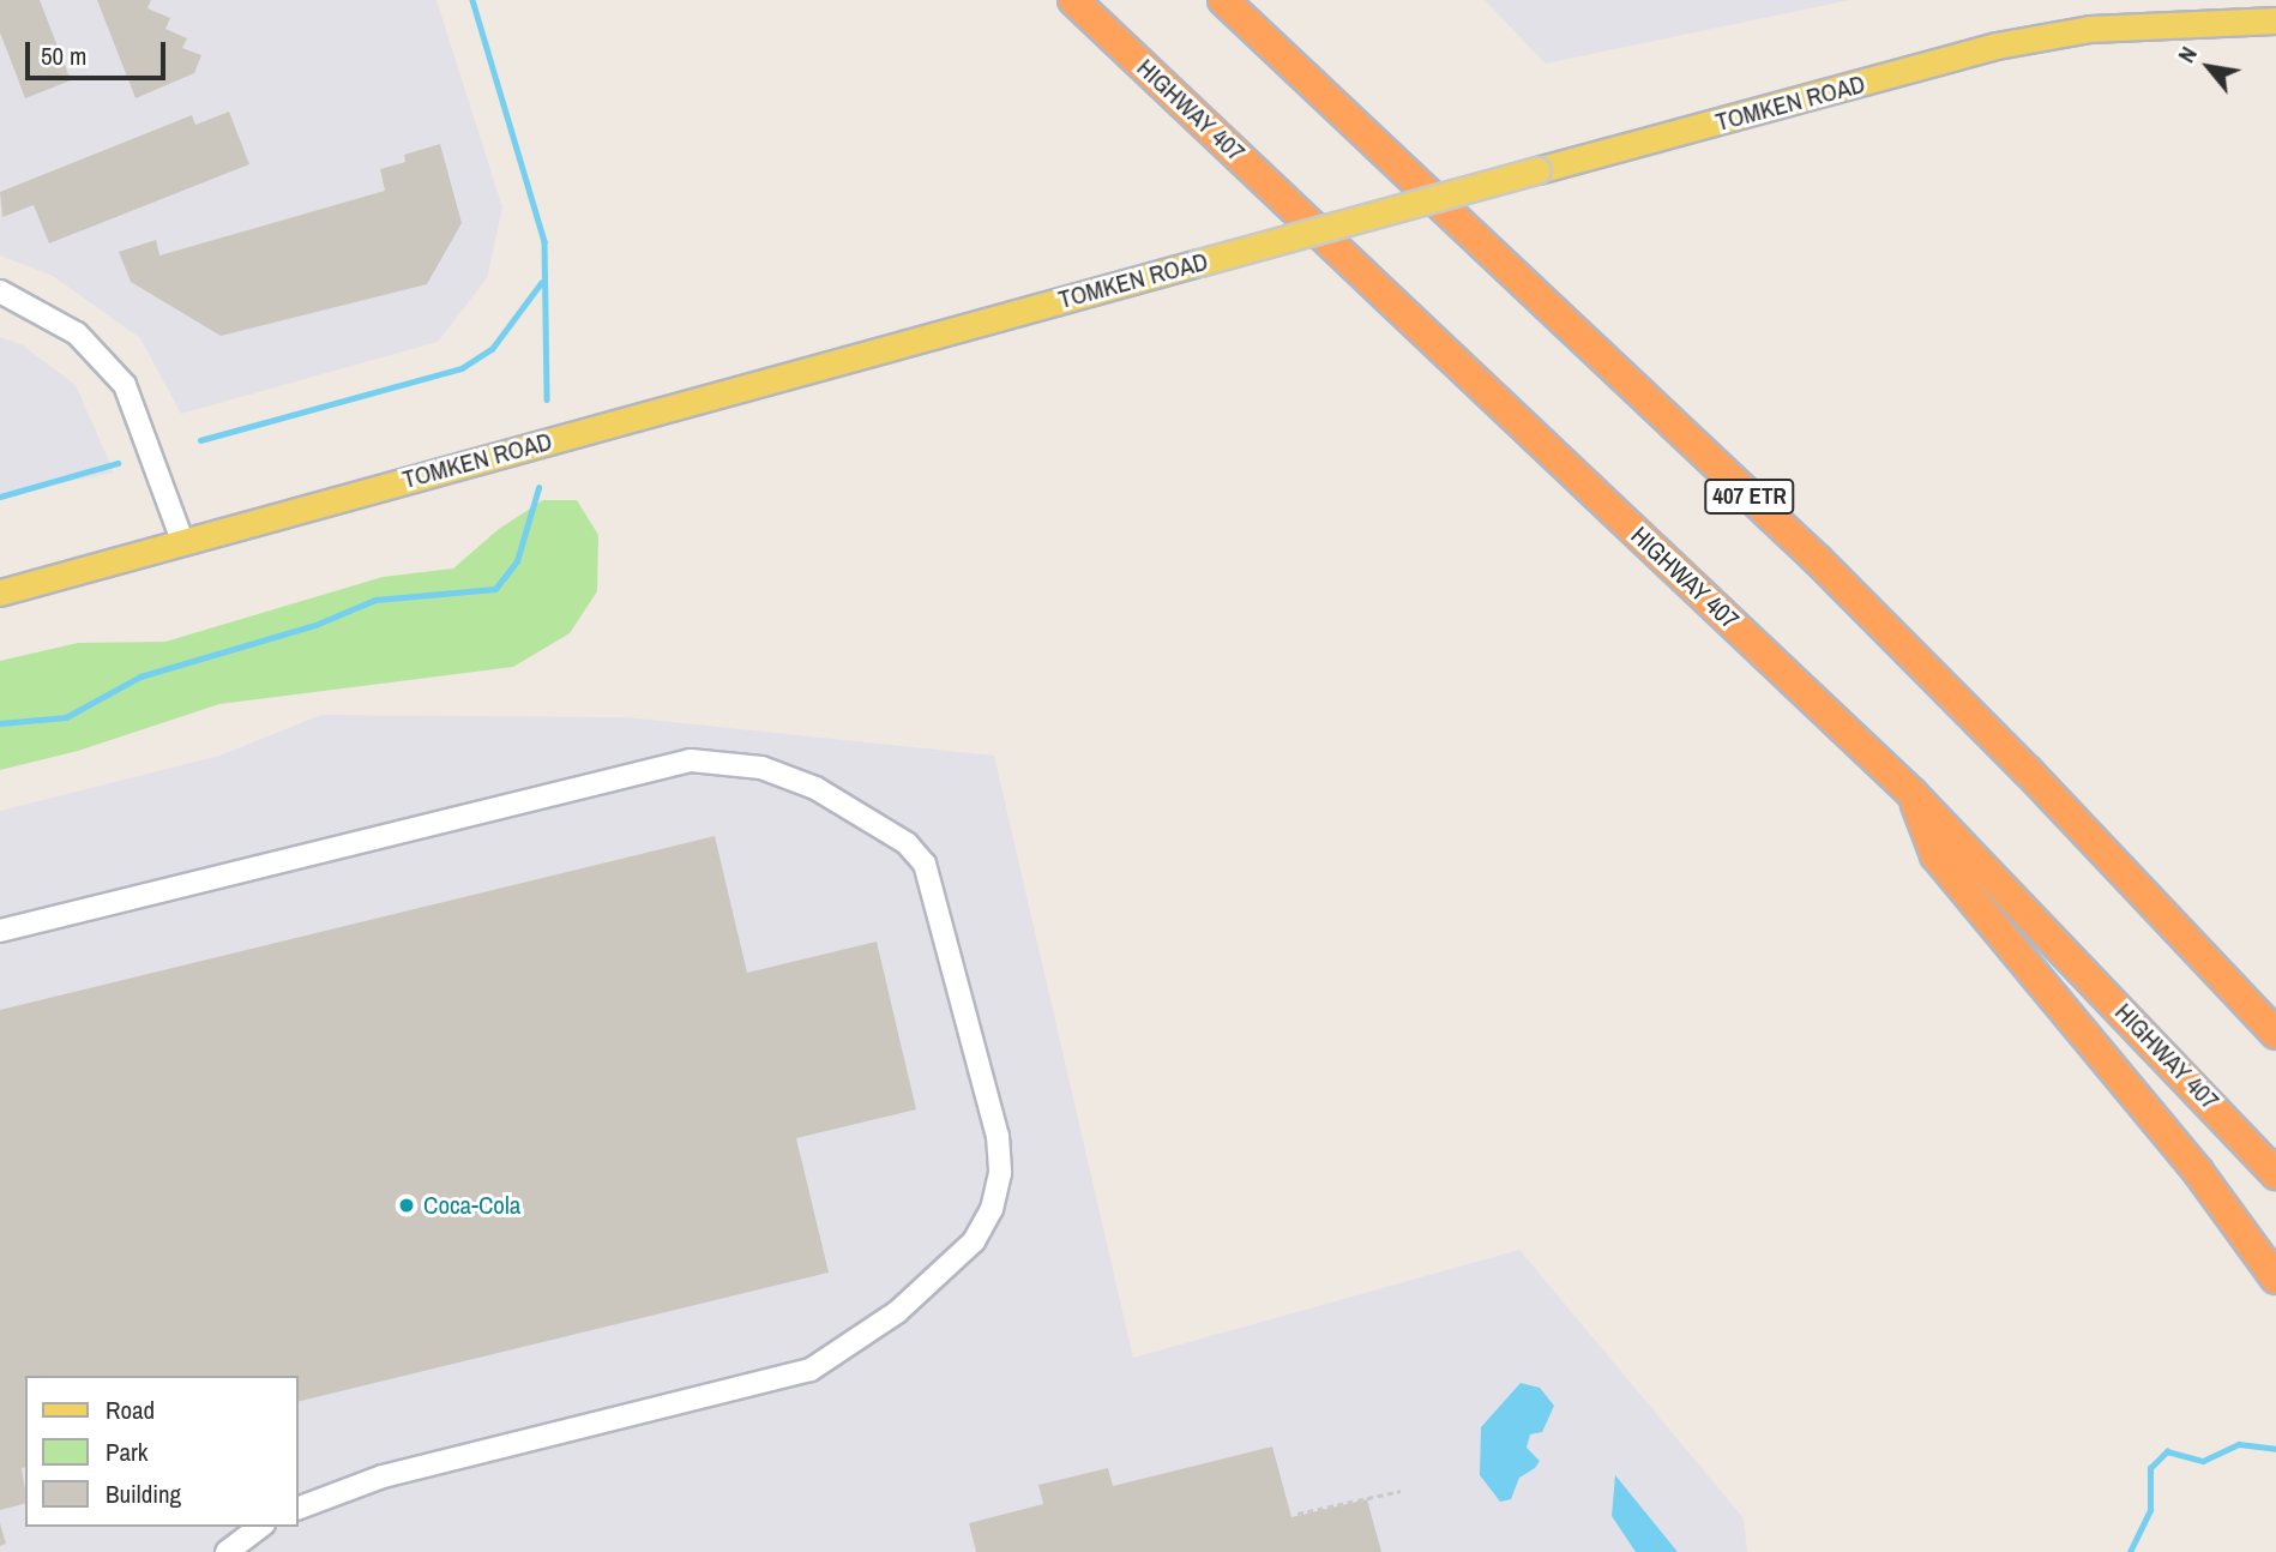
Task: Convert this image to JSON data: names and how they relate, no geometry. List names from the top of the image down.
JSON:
{
  "streets": {
    "highway": ["HIGHWAY 407", "407 ETR"],
    "main road": ["TOMKEN ROAD"]
  },
  "places": ["Coca-Cola"],
  "legend": ["Road", "Park", "Building"],
  "scale_bar": "50 m",
  "north": "top left"
}
